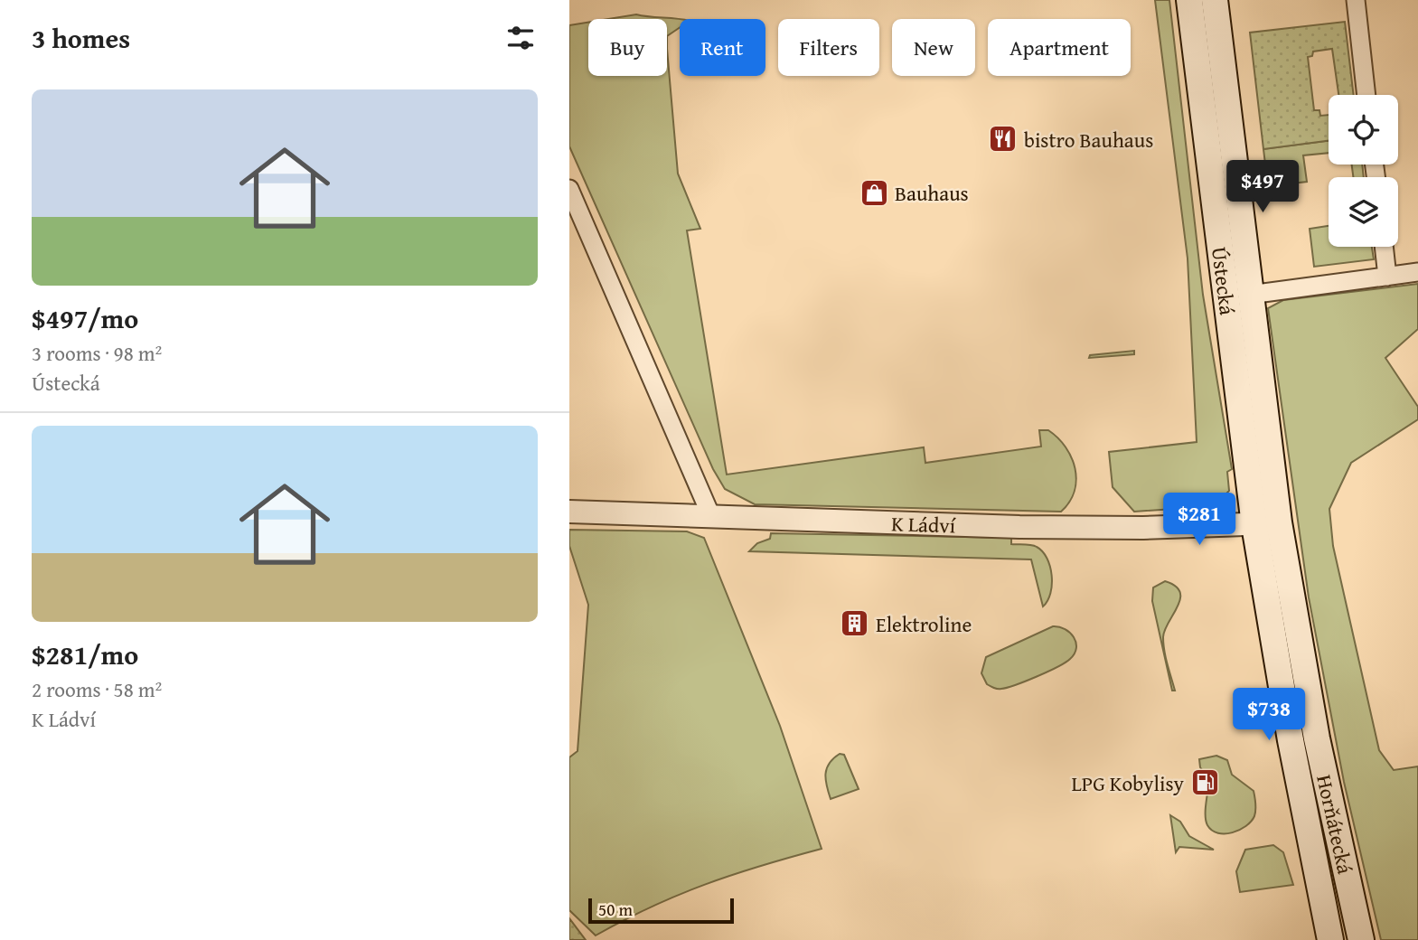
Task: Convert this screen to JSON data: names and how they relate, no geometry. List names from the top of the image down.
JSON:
{
  "streets": {
    "main road": ["Ústecká", "Horňátecká"],
    "street": ["K Ládví"]
  },
  "crossings": [
    ["Ústecká", "K Ládví"],
    ["Ústecká", "Horňátecká"],
    ["K Ládví", "Horňátecká"]
  ],
  "places": {
    "restaurant": ["bistro Bauhaus"],
    "shop": ["Bauhaus"],
    "building": ["Elektroline"],
    "fuel station": ["LPG Kobylisy"]
  },
  "scale_bar": "50 m",
  "page": {
    "heading": "3 homes",
    "chip": [
      "Buy",
      "Rent",
      "Filters",
      "New",
      "Apartment"
    ],
    "list": [
      {
        "name": "$497/mo",
        "note": "3 rooms · 98 m² · Ústecká"
      },
      {
        "name": "$281/mo",
        "note": "2 rooms · 58 m² · K Ládví"
      }
    ],
    "price": ["$497", "$281", "$738"],
    "scale": "50 m"
  }
}
